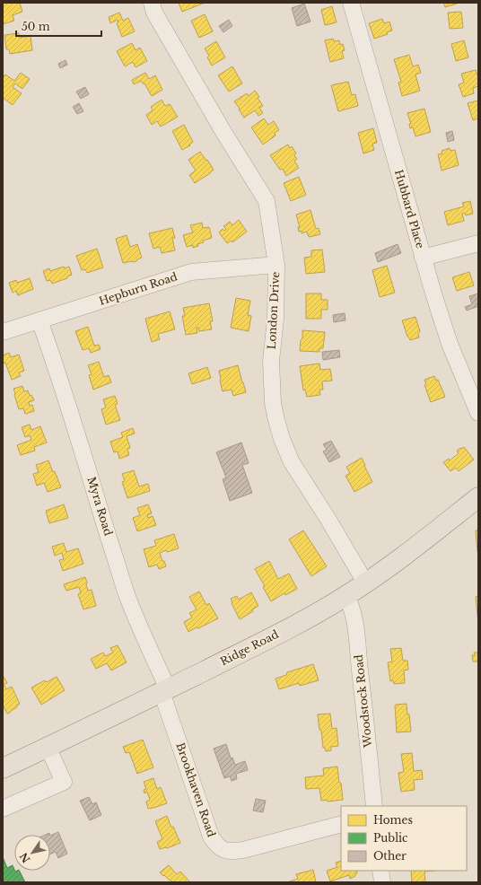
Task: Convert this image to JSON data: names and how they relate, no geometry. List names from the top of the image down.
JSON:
{
  "streets": {
    "main road": ["Ridge Road"],
    "street": [
      "Hubbard Place",
      "Hepburn Road",
      "London Drive",
      "Myra Road",
      "Woodstock Road",
      "Brookhaven Road"
    ]
  },
  "crossings": [
    ["Hepburn Road", "London Drive"],
    ["Hepburn Road", "Myra Road"],
    ["London Drive", "Ridge Road"],
    ["Myra Road", "Ridge Road"],
    ["Myra Road", "Brookhaven Road"],
    ["Ridge Road", "Woodstock Road"],
    ["Ridge Road", "Brookhaven Road"]
  ],
  "legend": ["Homes", "Public", "Other"],
  "scale_bar": "50 m",
  "north": "bottom left"
}
